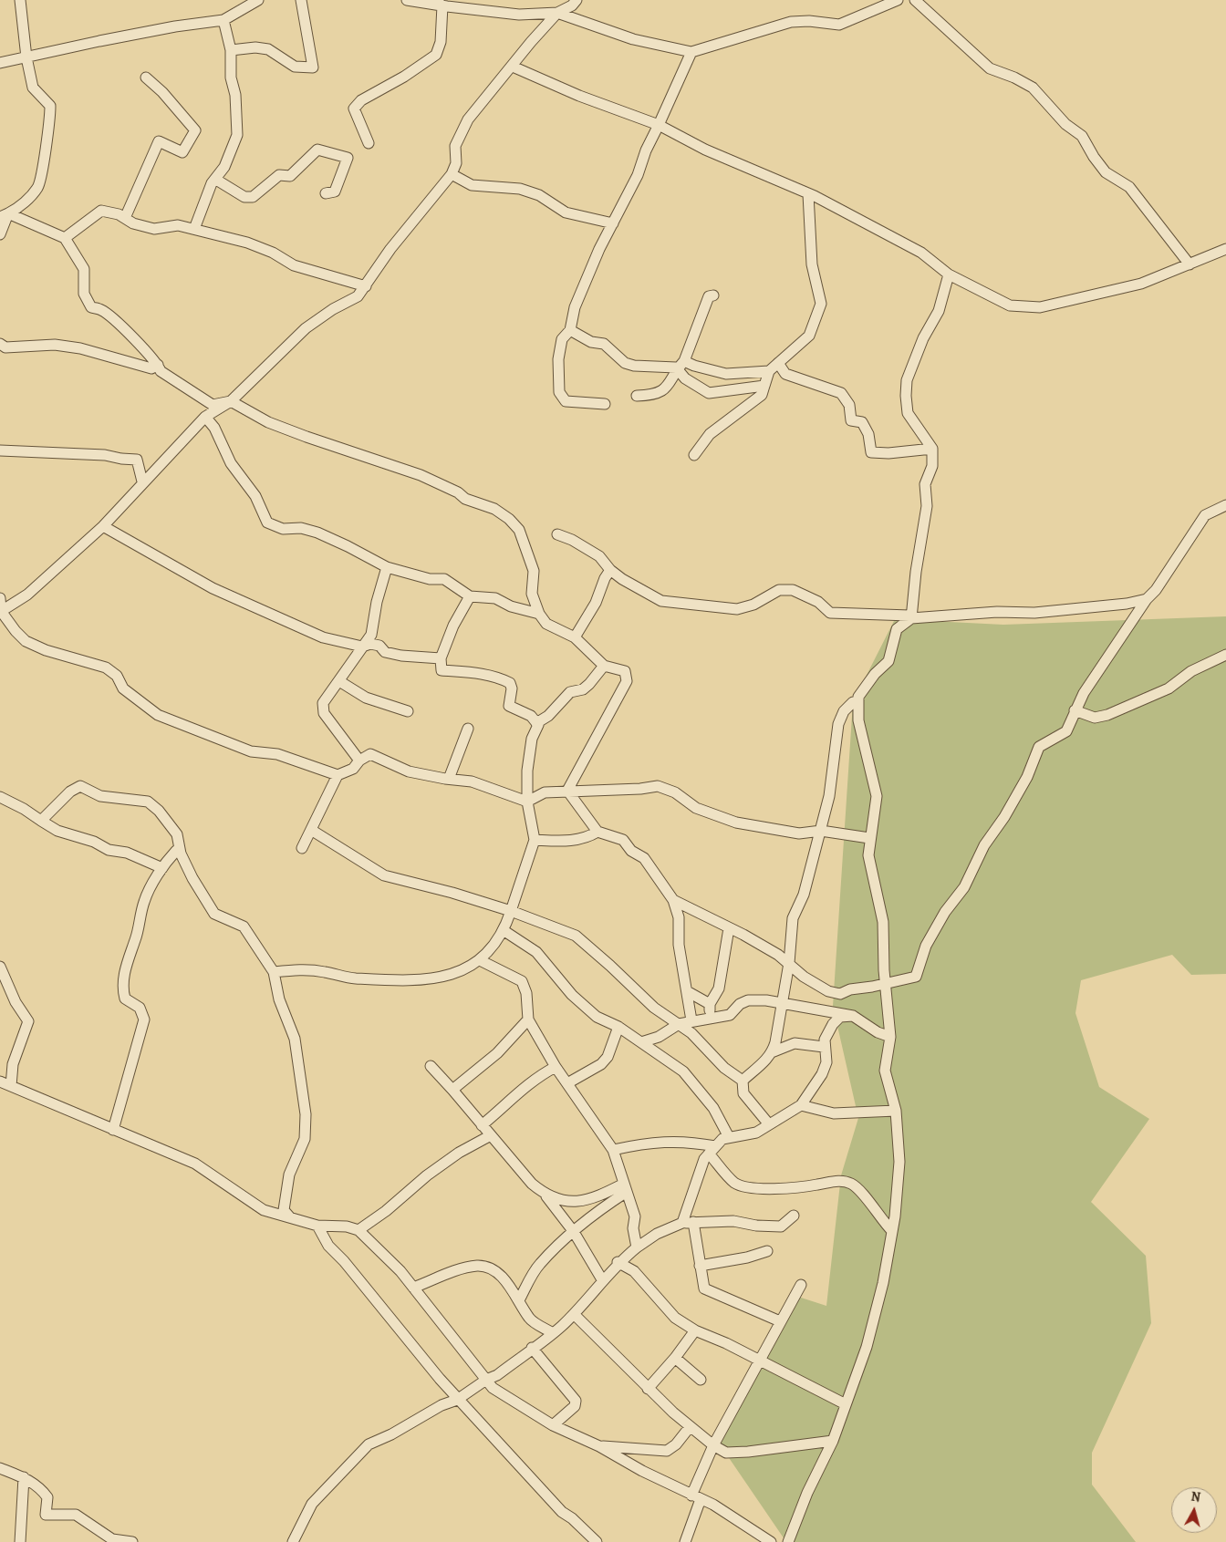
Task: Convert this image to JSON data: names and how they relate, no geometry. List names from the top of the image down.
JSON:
{
  "north": "top"
}
